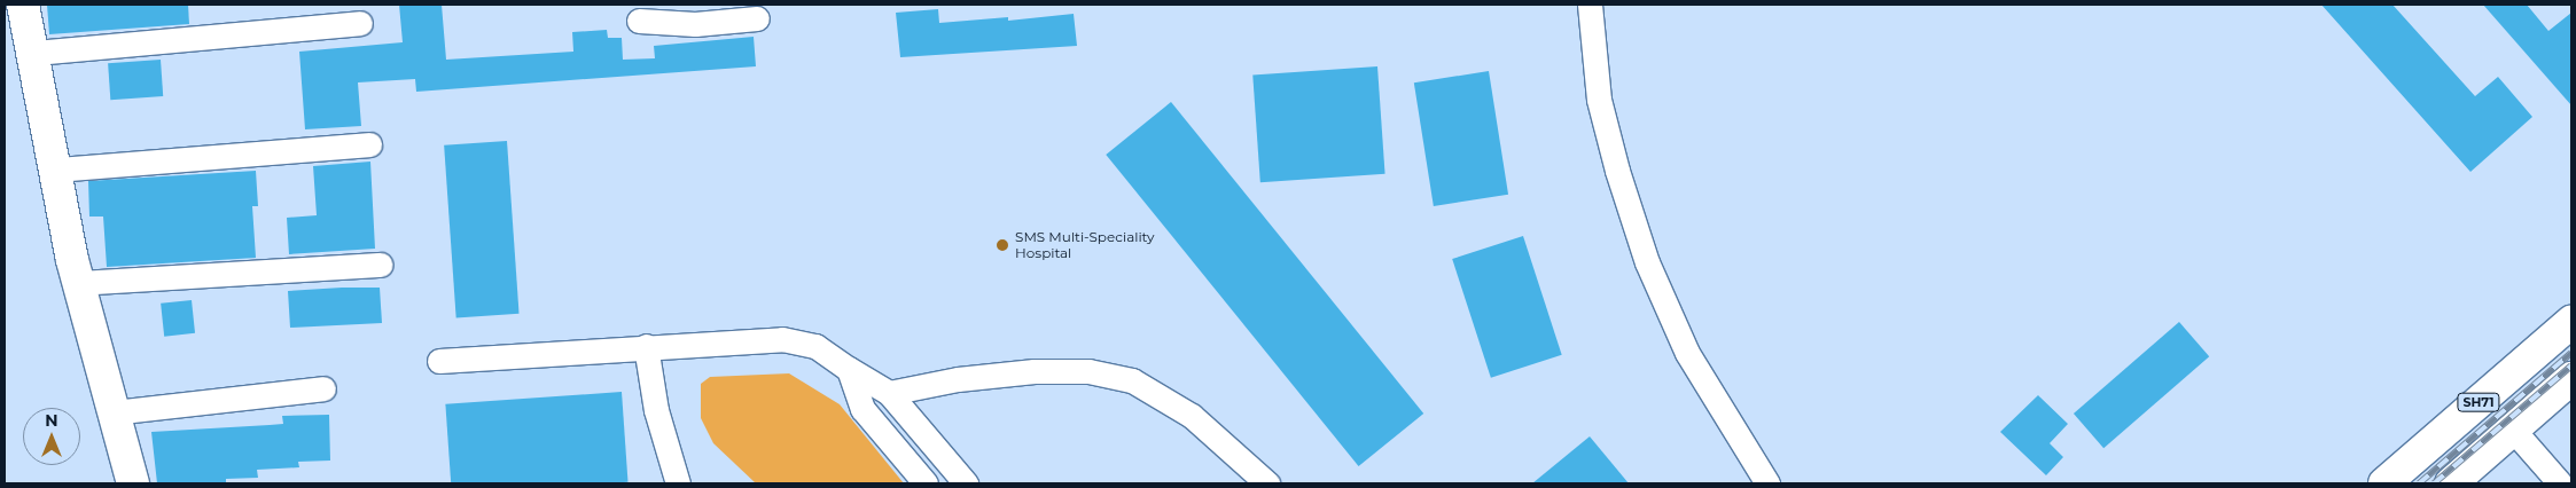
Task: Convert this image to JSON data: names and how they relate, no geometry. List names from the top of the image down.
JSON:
{
  "streets": {
    "street": ["SH71"]
  },
  "places": ["SMS Multi-Speciality Hospital"],
  "north": "top"
}
